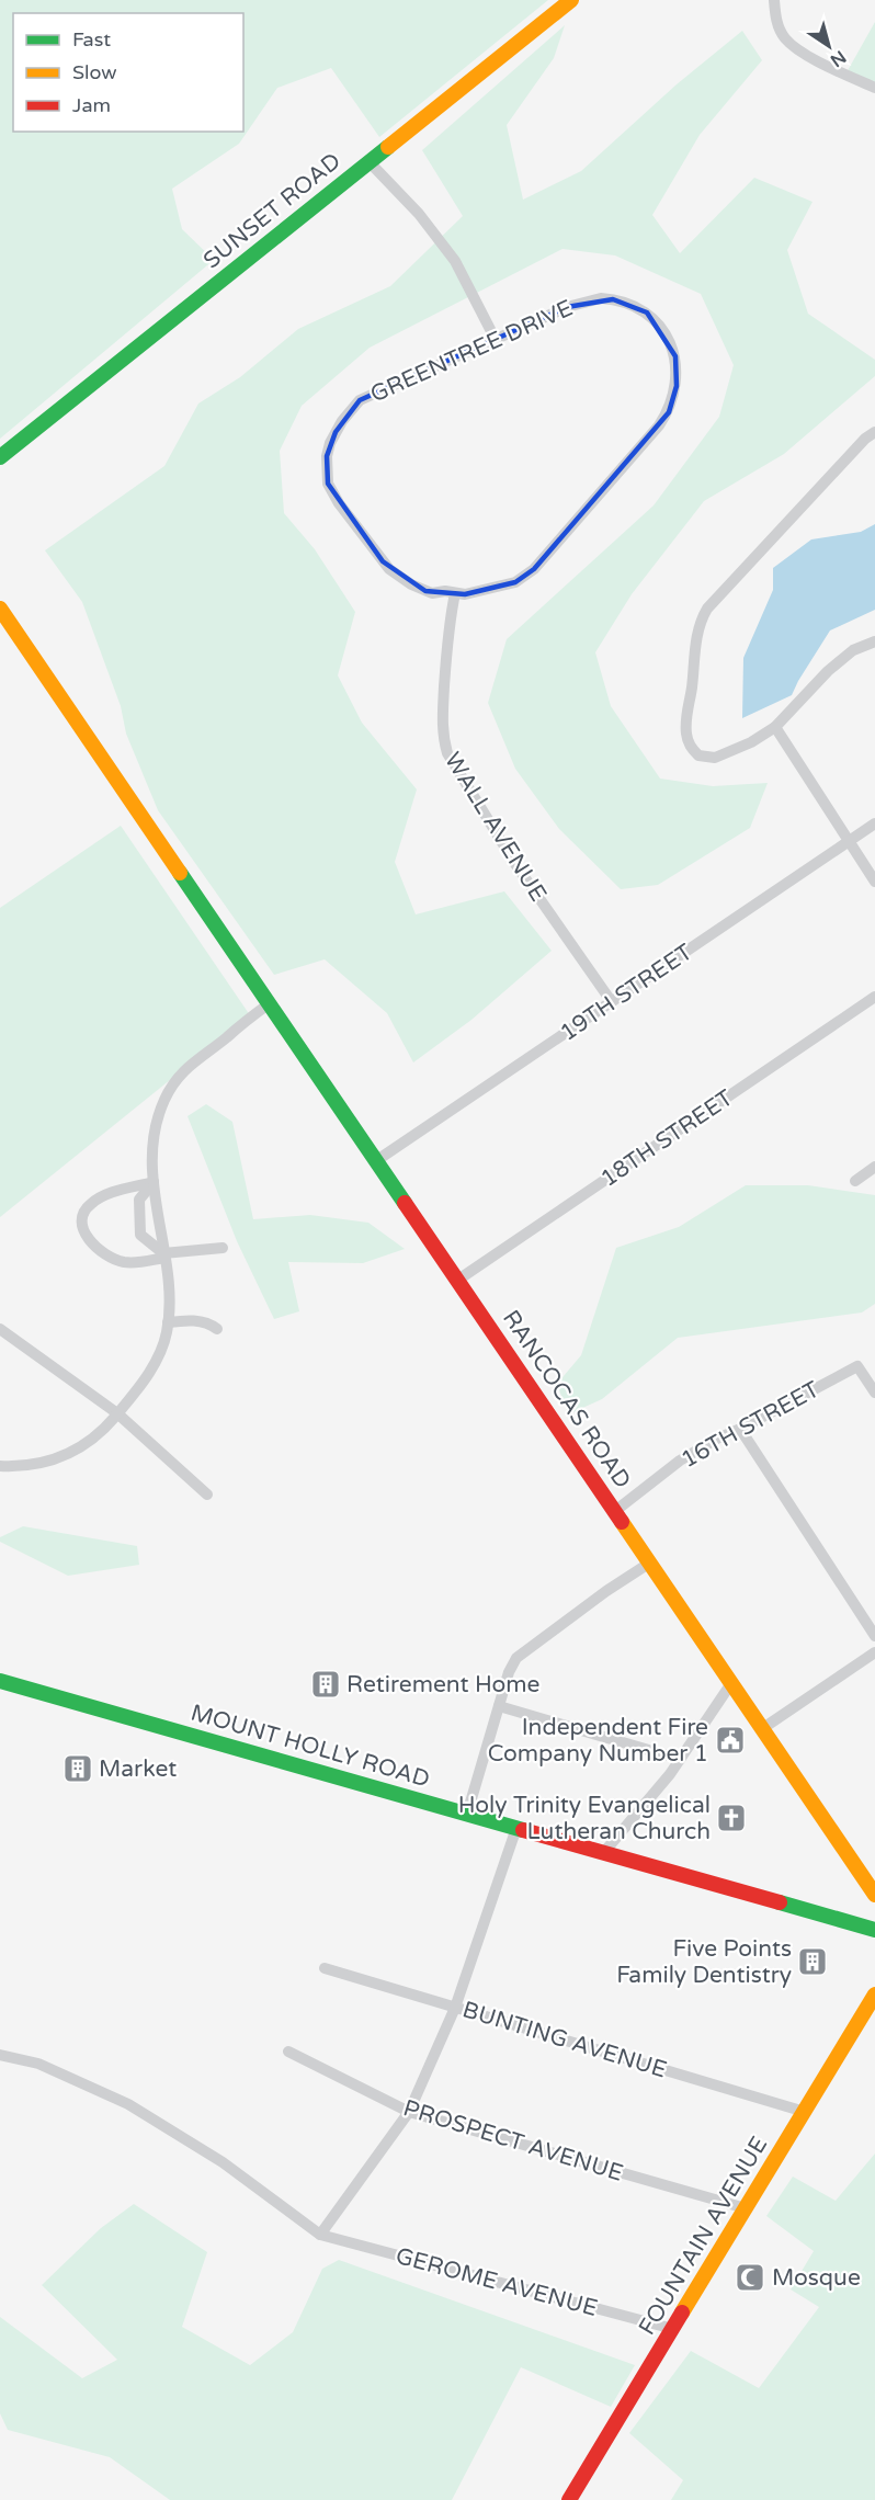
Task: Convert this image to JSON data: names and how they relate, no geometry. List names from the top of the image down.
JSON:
{
  "streets": {
    "main road": [
      "SUNSET ROAD",
      "RANCOCAS ROAD",
      "MOUNT HOLLY ROAD",
      "FOUNTAIN AVENUE"
    ],
    "street": [
      "GREENTREE DRIVE",
      "WALL AVENUE",
      "19TH STREET",
      "18TH STREET",
      "16TH STREET",
      "BUNTING AVENUE",
      "PROSPECT AVENUE",
      "GEROME AVENUE"
    ]
  },
  "crossings": [
    ["GREENTREE DRIVE", "WALL AVENUE"],
    ["WALL AVENUE", "19TH STREET"],
    ["19TH STREET", "RANCOCAS ROAD"],
    ["18TH STREET", "RANCOCAS ROAD"],
    ["RANCOCAS ROAD", "16TH STREET"],
    ["BUNTING AVENUE", "FOUNTAIN AVENUE"],
    ["PROSPECT AVENUE", "FOUNTAIN AVENUE"],
    ["FOUNTAIN AVENUE", "GEROME AVENUE"]
  ],
  "places": {
    "building": ["Retirement Home", "Market", "Five Points Family Dentistry"],
    "public building": ["Independent Fire Company Number 1"],
    "church": ["Holy Trinity Evangelical Lutheran Church"],
    "mosque": ["Mosque"]
  },
  "legend": ["Fast", "Slow", "Jam"],
  "north": "bottom right"
}
